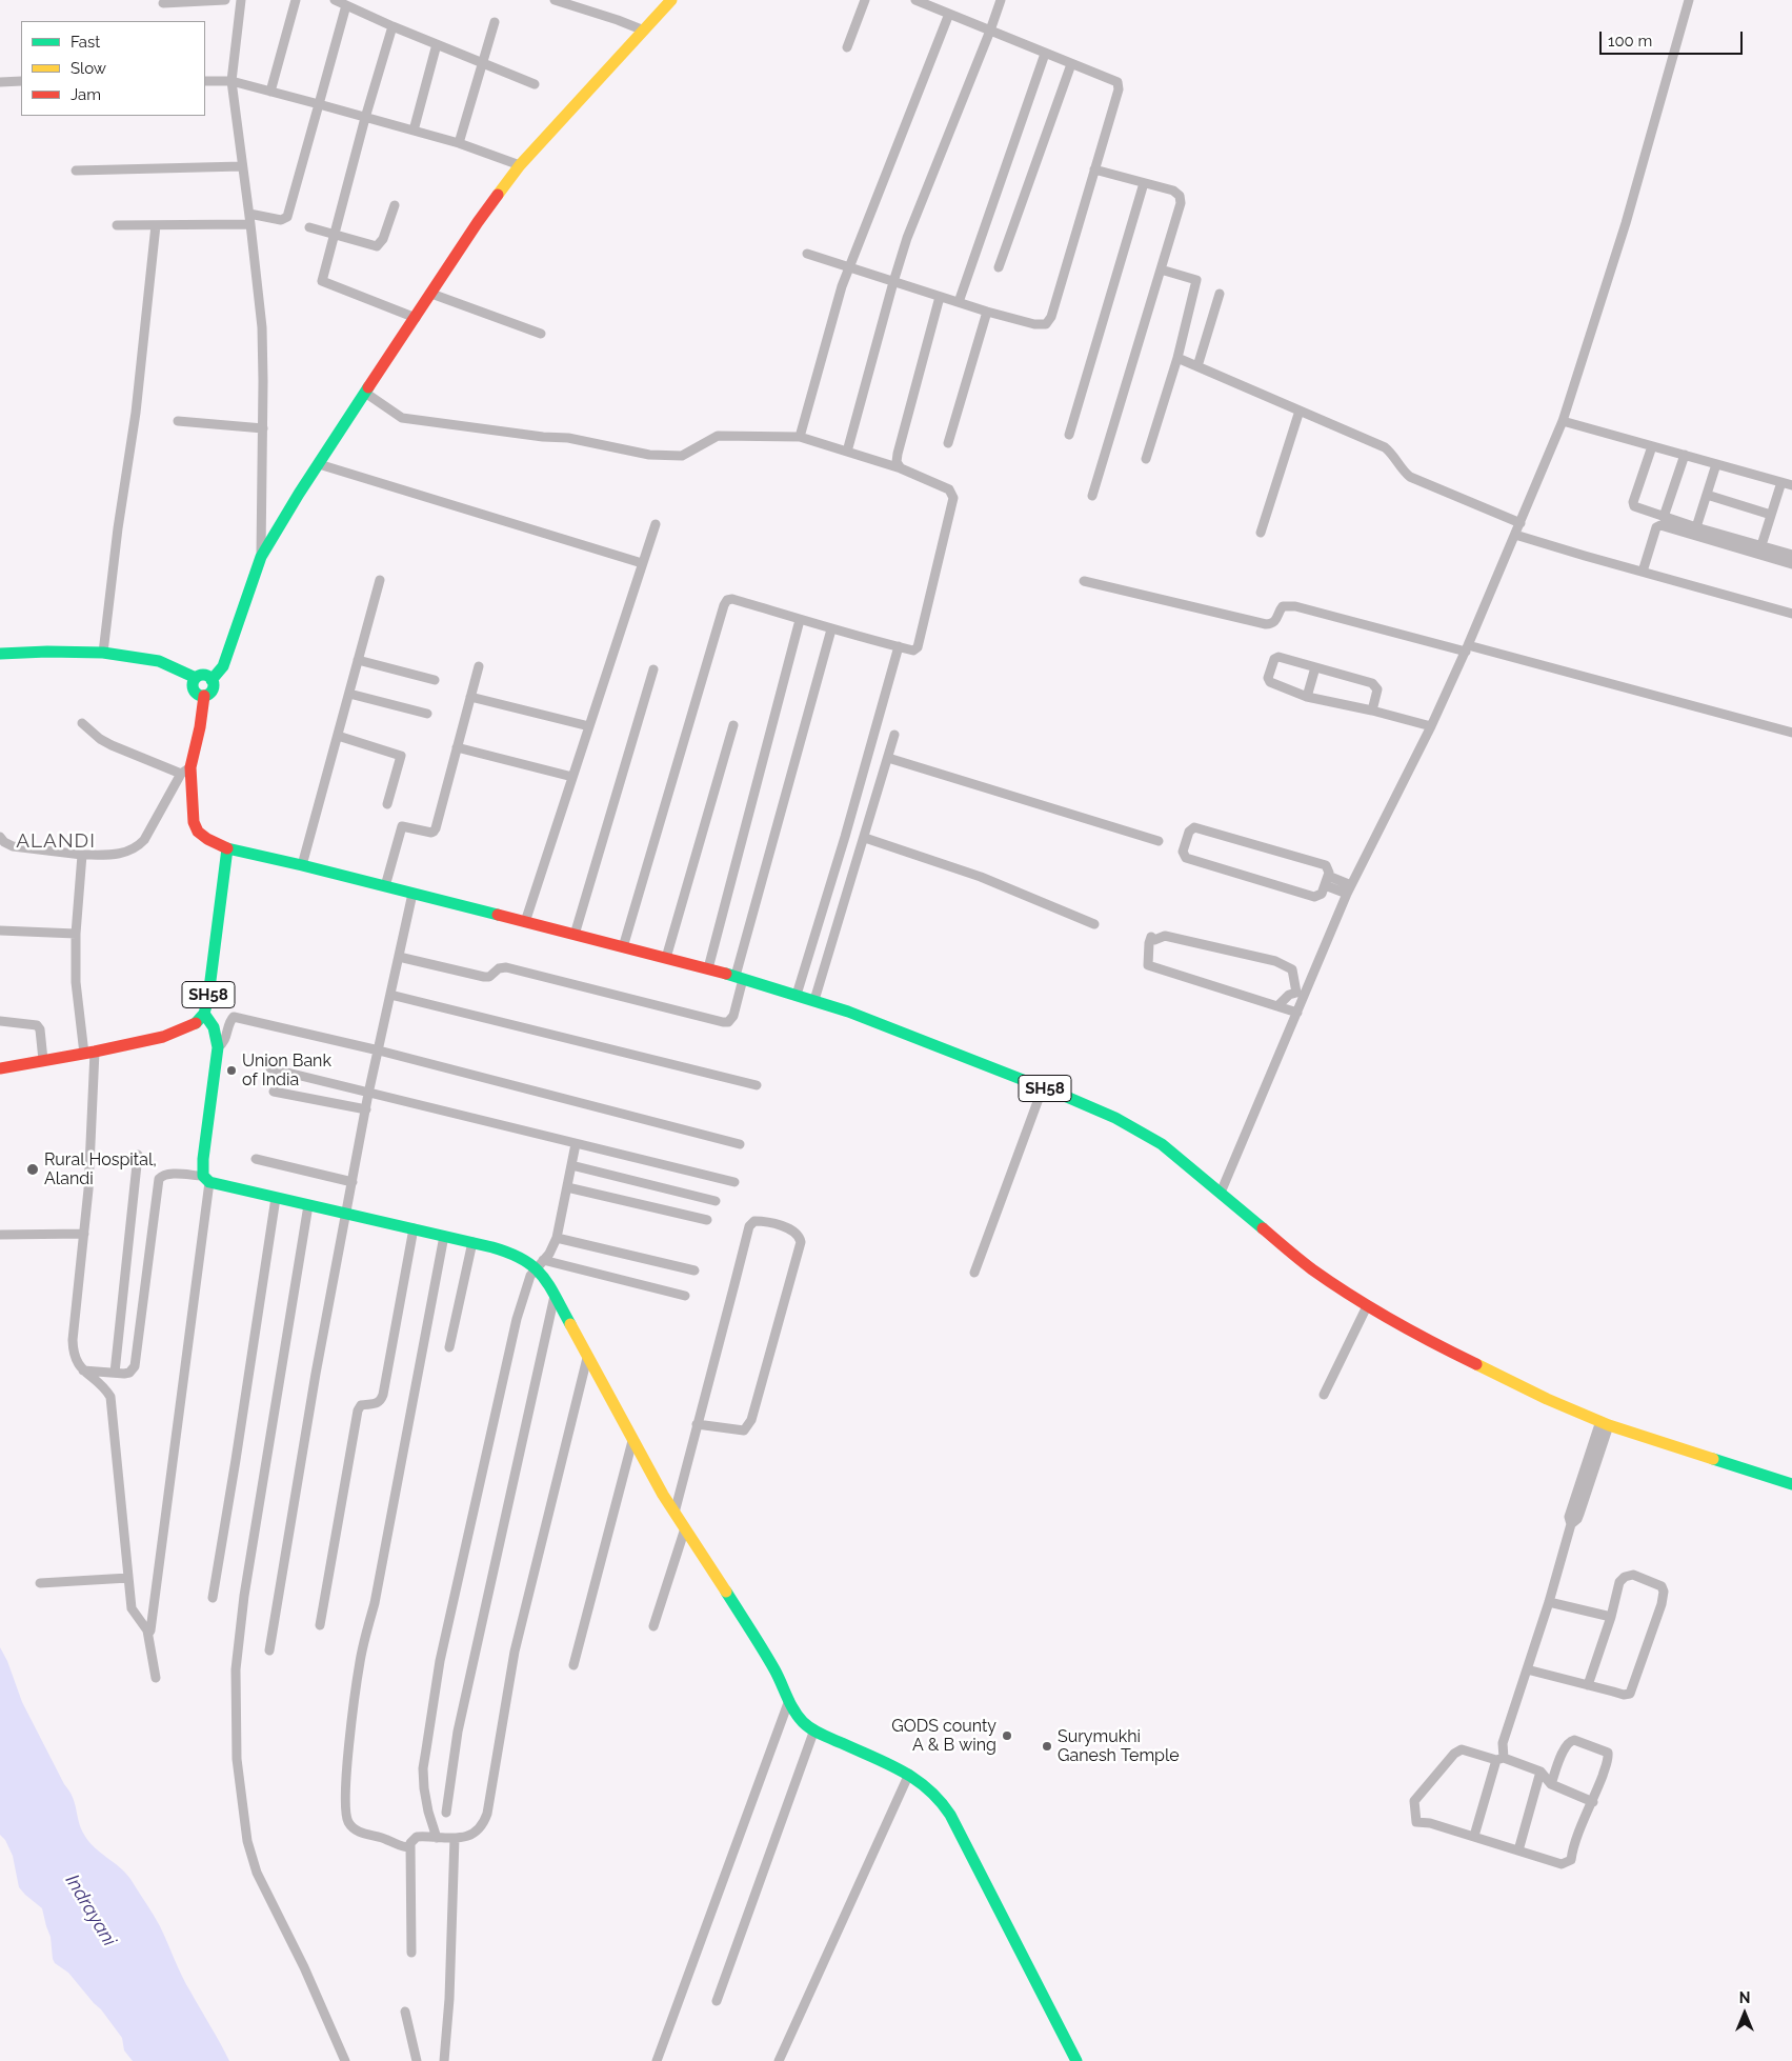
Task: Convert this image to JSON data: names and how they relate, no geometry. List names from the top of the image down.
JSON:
{
  "streets": {
    "main road": ["SH58"]
  },
  "districts": ["ALANDI"],
  "water": ["Indrayani"],
  "places": [
    "Union Bank of India",
    "Rural Hospital, Alandi",
    "GODS county A & B wing",
    "Surymukhi Ganesh Temple"
  ],
  "legend": ["Fast", "Slow", "Jam"],
  "scale_bar": "100 m",
  "north": "top"
}
